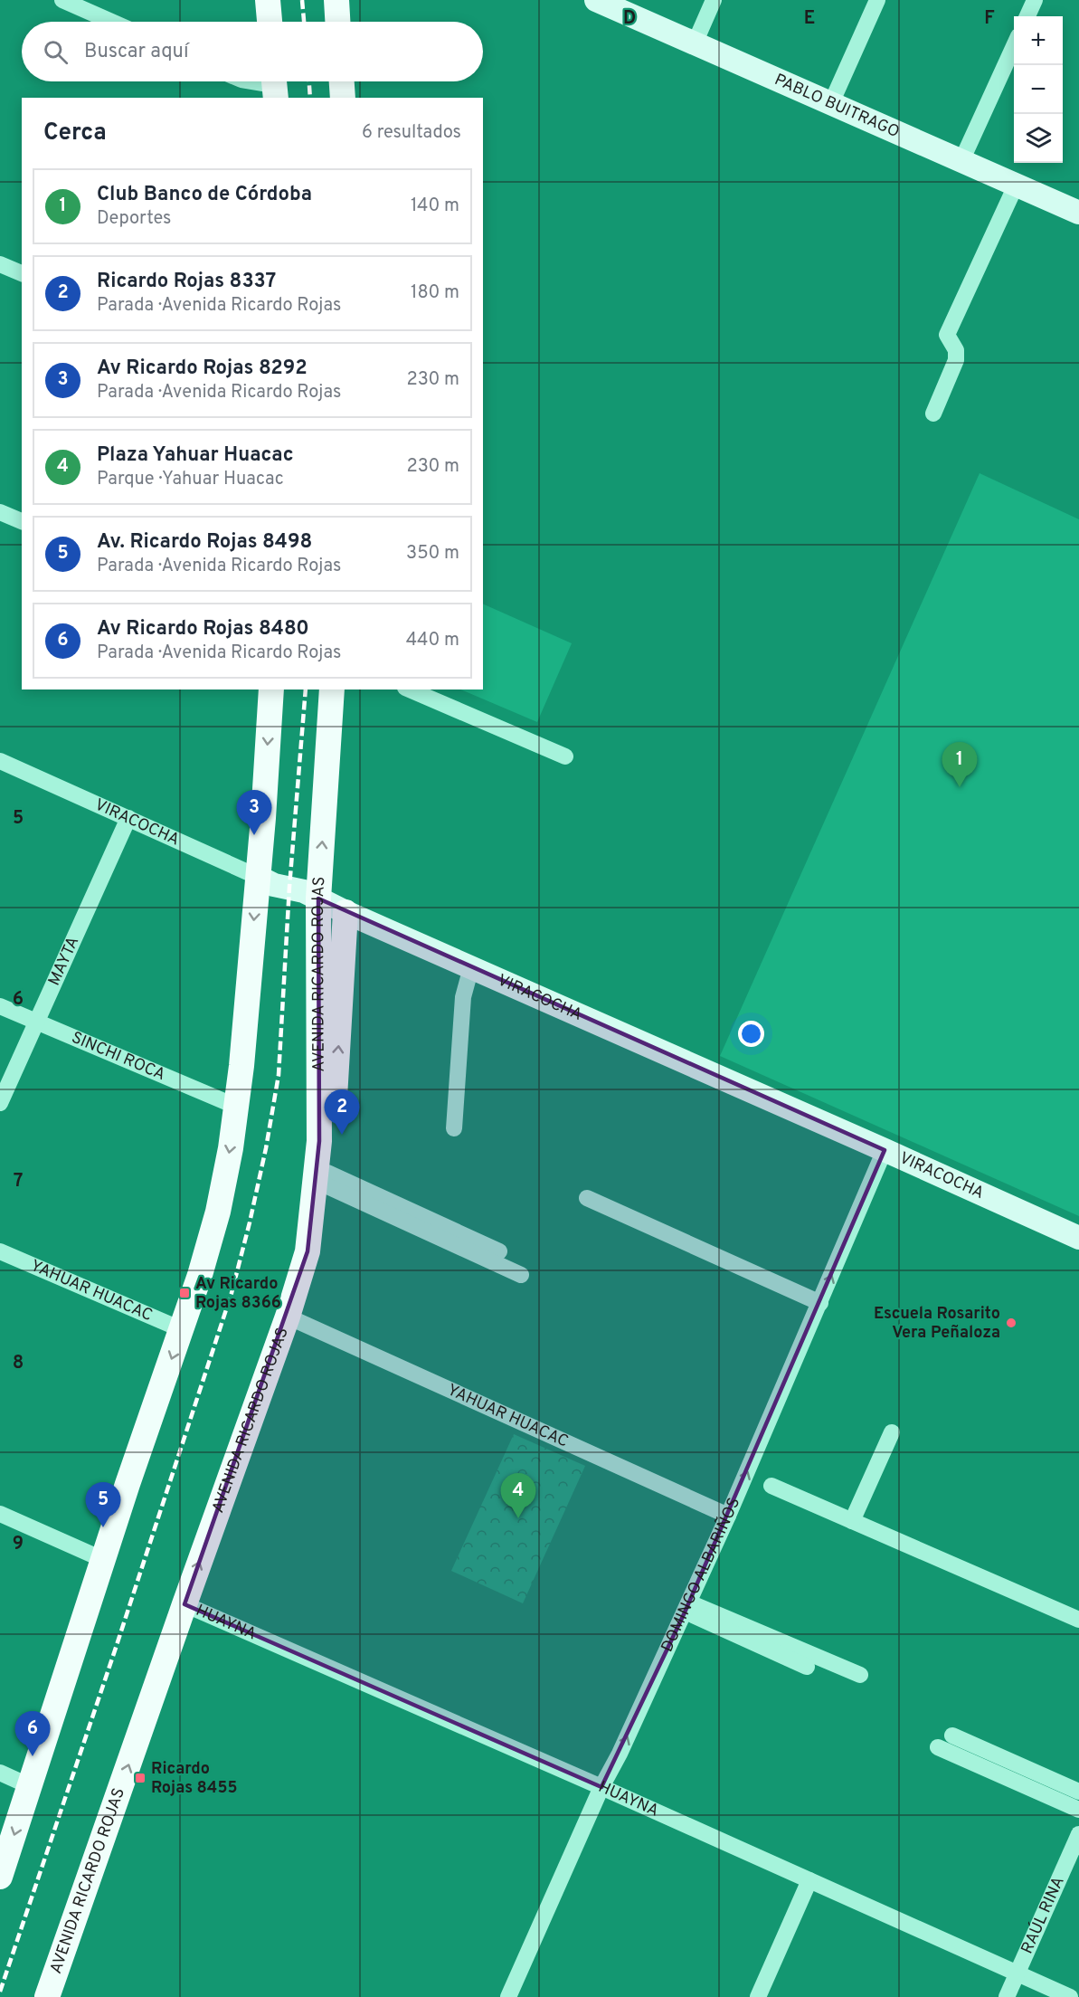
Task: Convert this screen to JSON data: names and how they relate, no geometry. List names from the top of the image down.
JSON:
{
  "streets": {
    "main road": ["PABLO BUITRAGO", "VIRACOCHA", "AVENIDA RICARDO ROJAS"],
    "street": [
      "MAYTA",
      "SINCHI ROCA",
      "YAHUAR HUACAC",
      "DOMINGO ALBARIÑOS",
      "HUAYNA",
      "RAÚL RINA"
    ]
  },
  "crossings": [
    ["VIRACOCHA", "MAYTA"],
    ["VIRACOCHA", "AVENIDA RICARDO ROJAS"],
    ["VIRACOCHA", "DOMINGO ALBARIÑOS"],
    ["MAYTA", "SINCHI ROCA"],
    ["AVENIDA RICARDO ROJAS", "YAHUAR HUACAC"],
    ["AVENIDA RICARDO ROJAS", "HUAYNA"],
    ["YAHUAR HUACAC", "DOMINGO ALBARIÑOS"],
    ["DOMINGO ALBARIÑOS", "HUAYNA"],
    ["HUAYNA", "RAÚL RINA"]
  ],
  "one_way": ["DOMINGO ALBARIÑOS"],
  "places": {
    "transit": ["Av Ricardo Rojas 8366", "Ricardo Rojas 8455"],
    "other": ["Escuela Rosarito Vera Peñaloza"]
  },
  "page": {
    "map_buttons": ["+", "−"],
    "search": "Buscar aquí",
    "heading": ["Cerca", "6 resultados"],
    "list": [
      {
        "mark": "1",
        "name": "Club Banco de Córdoba",
        "note": "Deportes",
        "value": "140 m"
      },
      {
        "mark": "2",
        "name": "Ricardo Rojas 8337",
        "note": "Parada · Avenida Ricardo Rojas",
        "value": "180 m"
      },
      {
        "mark": "3",
        "name": "Av Ricardo Rojas 8292",
        "note": "Parada · Avenida Ricardo Rojas",
        "value": "230 m"
      },
      {
        "mark": "4",
        "name": "Plaza Yahuar Huacac",
        "note": "Parque · Yahuar Huacac",
        "value": "230 m"
      },
      {
        "mark": "5",
        "name": "Av. Ricardo Rojas 8498",
        "note": "Parada · Avenida Ricardo Rojas",
        "value": "350 m"
      },
      {
        "mark": "6",
        "name": "Av Ricardo Rojas 8480",
        "note": "Parada · Avenida Ricardo Rojas",
        "value": "440 m"
      }
    ],
    "pins": [
      "1",
      "3",
      "2",
      "4",
      "5",
      "6"
    ]
  },
  "grid": {
    "columns": ["D", "E", "F"],
    "rows": [
      "5",
      "6",
      "7",
      "8",
      "9"
    ]
  }
}
